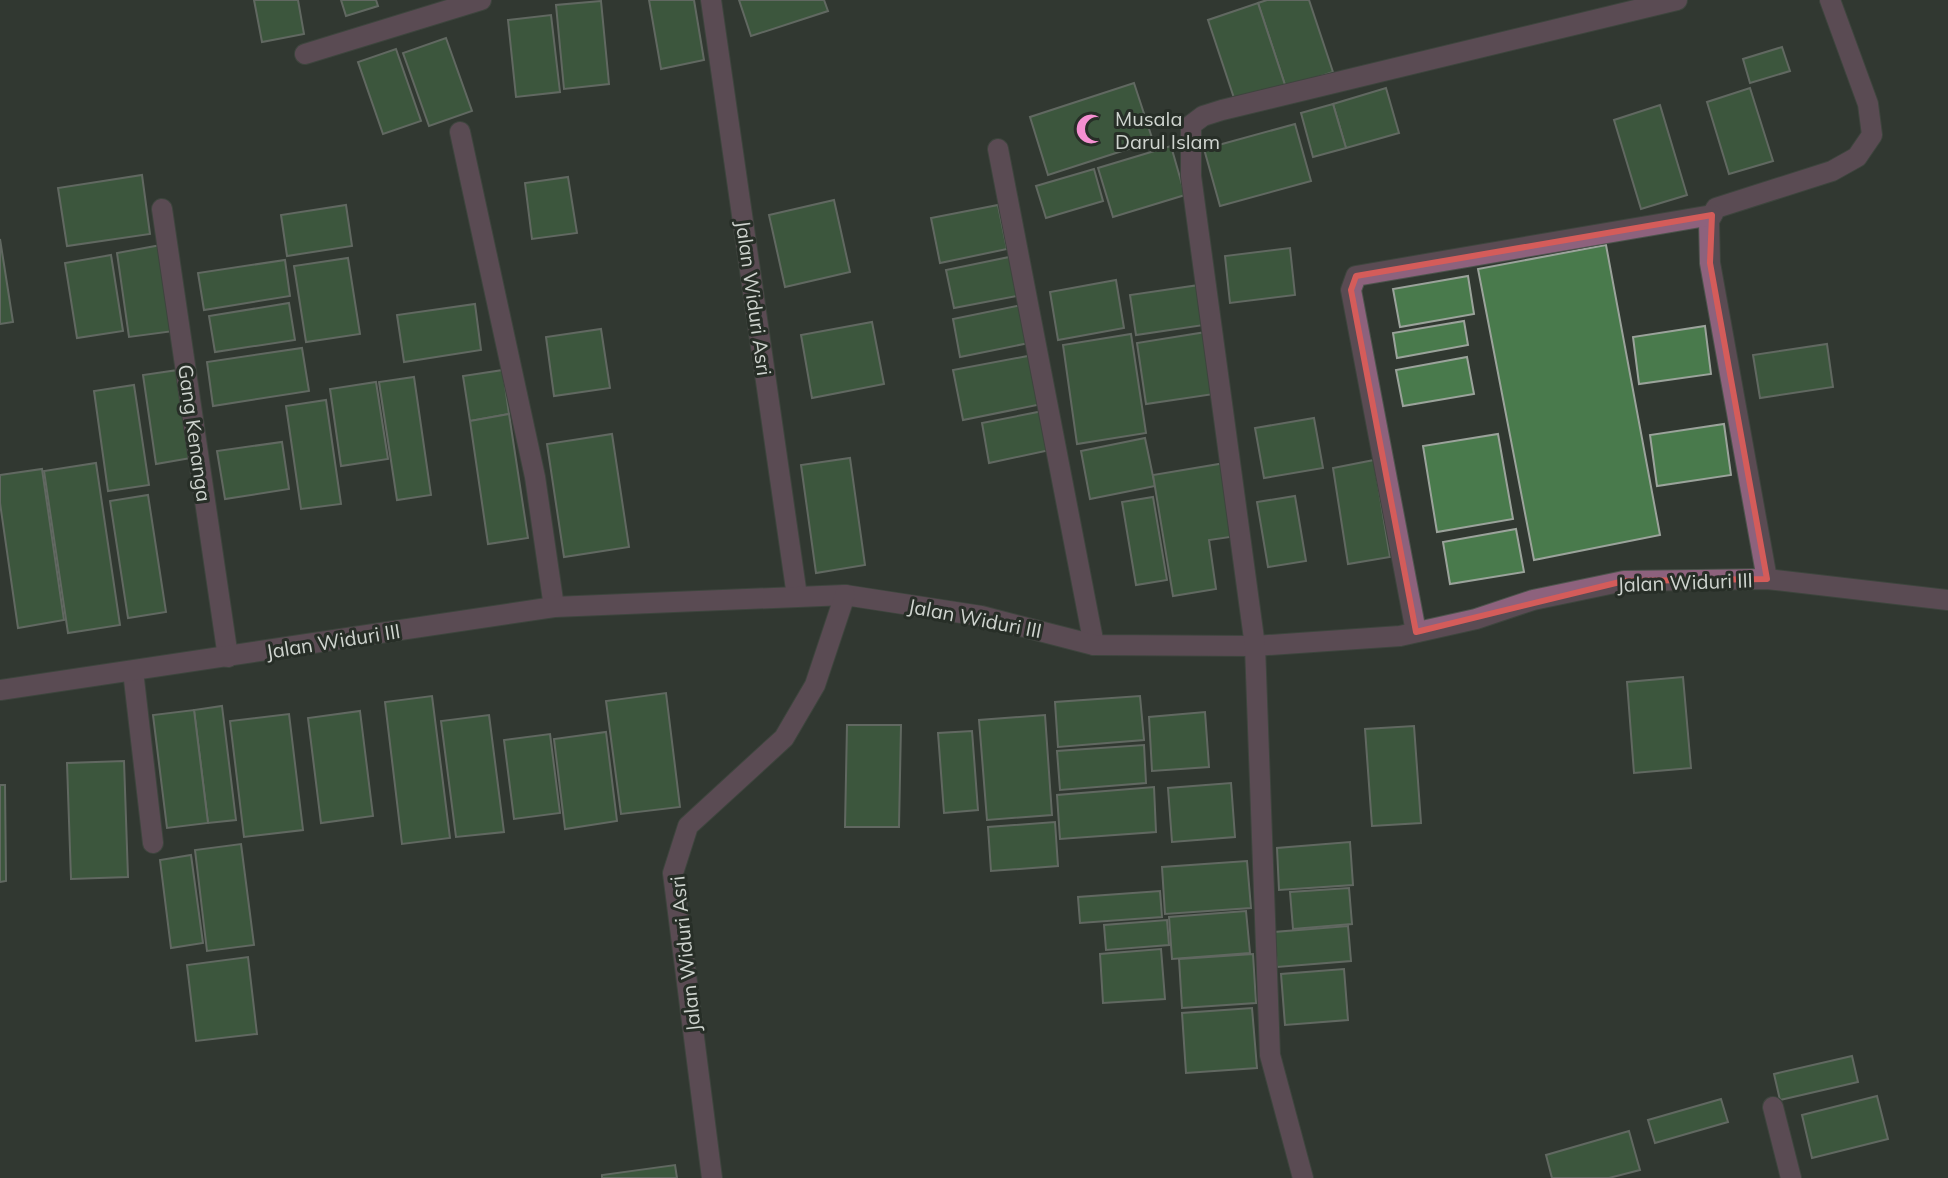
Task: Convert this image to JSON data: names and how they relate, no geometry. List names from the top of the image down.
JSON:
{
  "streets": {
    "street": ["Jalan Widuri Asri", "Gang Kenanga", "Jalan Widuri III"]
  },
  "crossings": [
    ["Jalan Widuri Asri", "Jalan Widuri III"],
    ["Gang Kenanga", "Jalan Widuri III"]
  ],
  "places": {
    "mosque": ["Musala Darul Islam"]
  }
}
